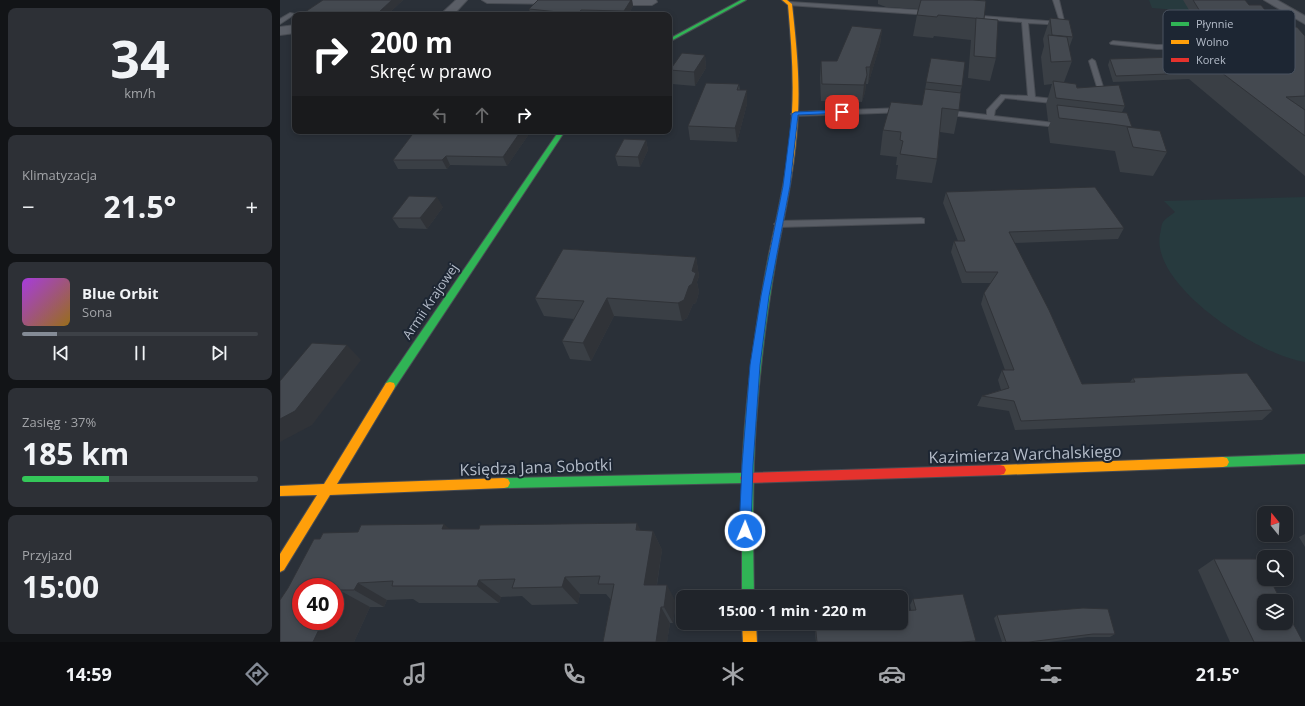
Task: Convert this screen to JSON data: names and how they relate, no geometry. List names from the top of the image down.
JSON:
{
  "streets": {
    "street": ["Armii Krajowej", "Kazimierza Warchalskiego", "Księdza Jana Sobotki"]
  },
  "crossings": [
    ["Armii Krajowej", "Księdza Jana Sobotki"],
    ["Kazimierza Warchalskiego", "Księdza Jana Sobotki"]
  ],
  "legend": ["Płynnie", "Wolno", "Korek"],
  "north": "top",
  "page": {
    "tile": [
      ["34", "km/h"],
      "Klimatyzacja",
      ["Zasięg · 37%", "185 km"],
      ["Przyjazd", "15:00"]
    ],
    "turn": ["200 m", "Skręć w prawo"],
    "heat": ["−", "21.5°", "+"],
    "song": ["Blue Orbit", "Sona"],
    "limit": "40",
    "trip": "15:00 · 1 min · 220 m",
    "tabs": ["14:59", "21.5°"]
  }
}
